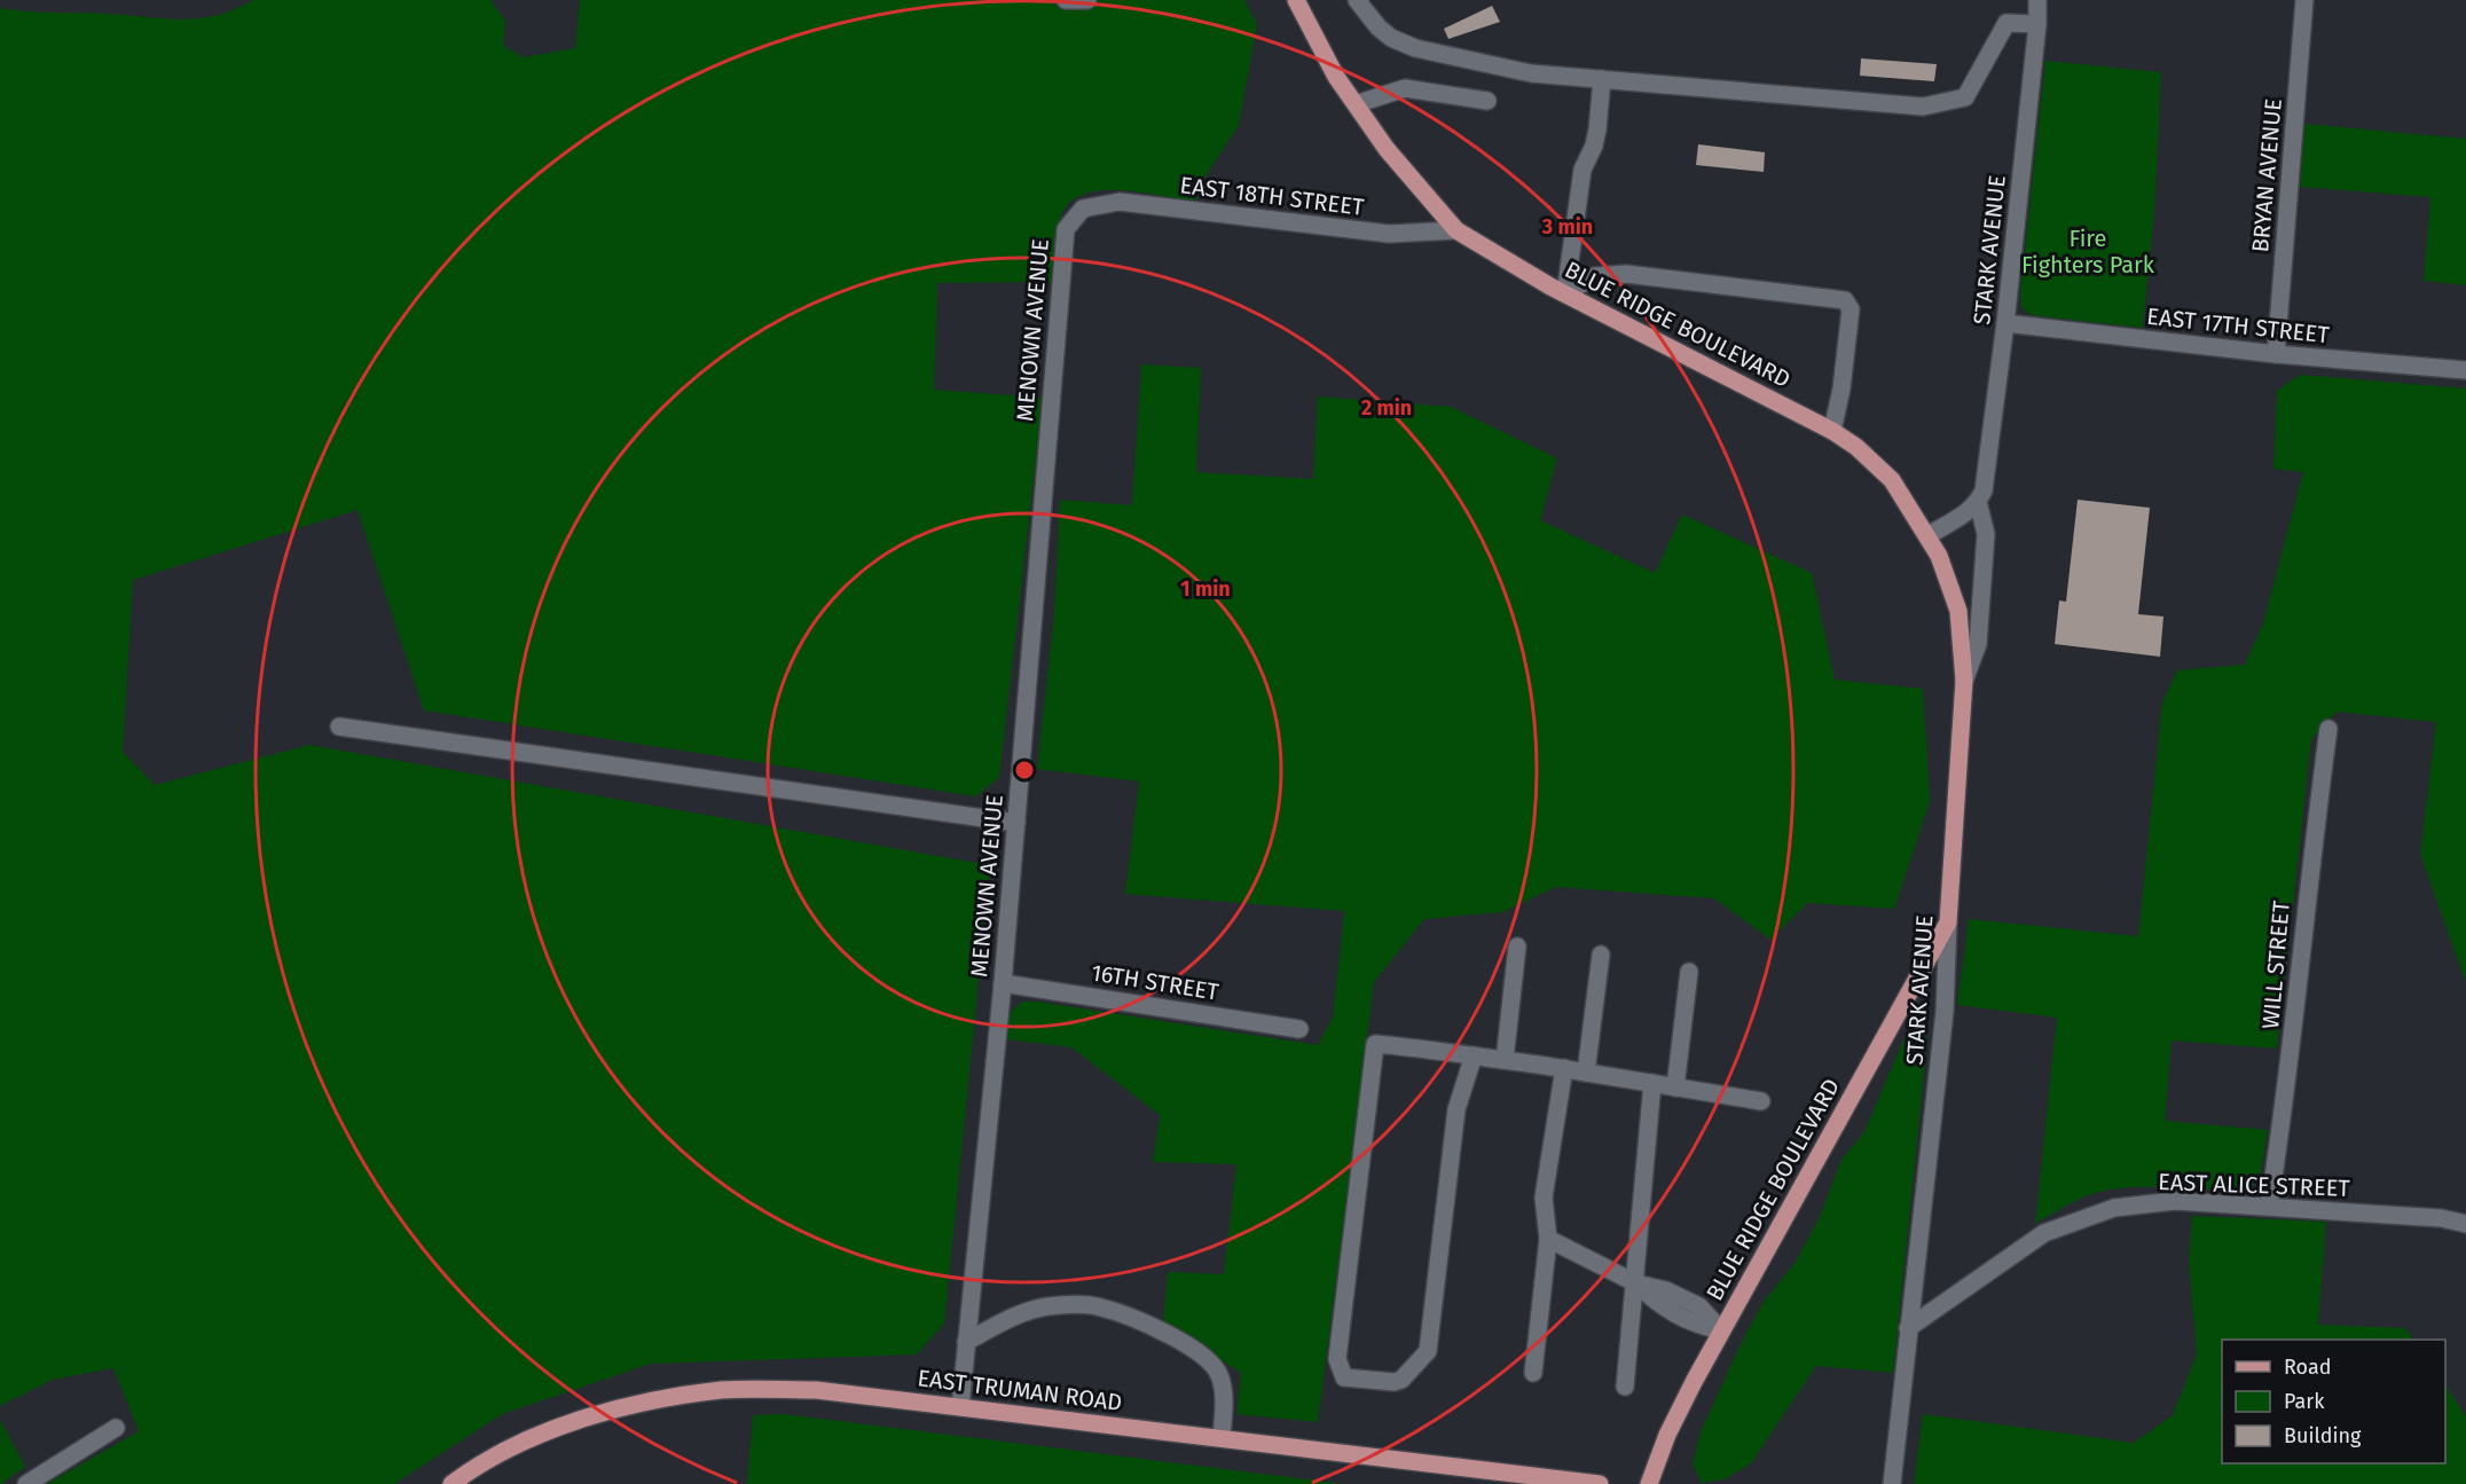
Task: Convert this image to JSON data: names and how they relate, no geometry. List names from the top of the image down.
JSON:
{
  "streets": {
    "main road": ["STARK AVENUE", "BLUE RIDGE BOULEVARD", "EAST TRUMAN ROAD"],
    "street": [
      "BRYAN AVENUE",
      "EAST 18TH STREET",
      "EAST 17TH STREET",
      "MENOWN AVENUE",
      "WILL STREET",
      "16TH STREET",
      "EAST ALICE STREET"
    ]
  },
  "crossings": [
    ["BRYAN AVENUE", "EAST 17TH STREET"],
    ["EAST 18TH STREET", "BLUE RIDGE BOULEVARD"],
    ["EAST 18TH STREET", "MENOWN AVENUE"],
    ["STARK AVENUE", "BLUE RIDGE BOULEVARD"],
    ["STARK AVENUE", "EAST 17TH STREET"],
    ["STARK AVENUE", "EAST ALICE STREET"],
    ["MENOWN AVENUE", "16TH STREET"],
    ["MENOWN AVENUE", "EAST TRUMAN ROAD"],
    ["WILL STREET", "EAST ALICE STREET"]
  ],
  "parks": ["Fire Fighters Park"],
  "legend": ["Road", "Park", "Building"],
  "rings": ["3 min", "2 min", "1 min"]
}
